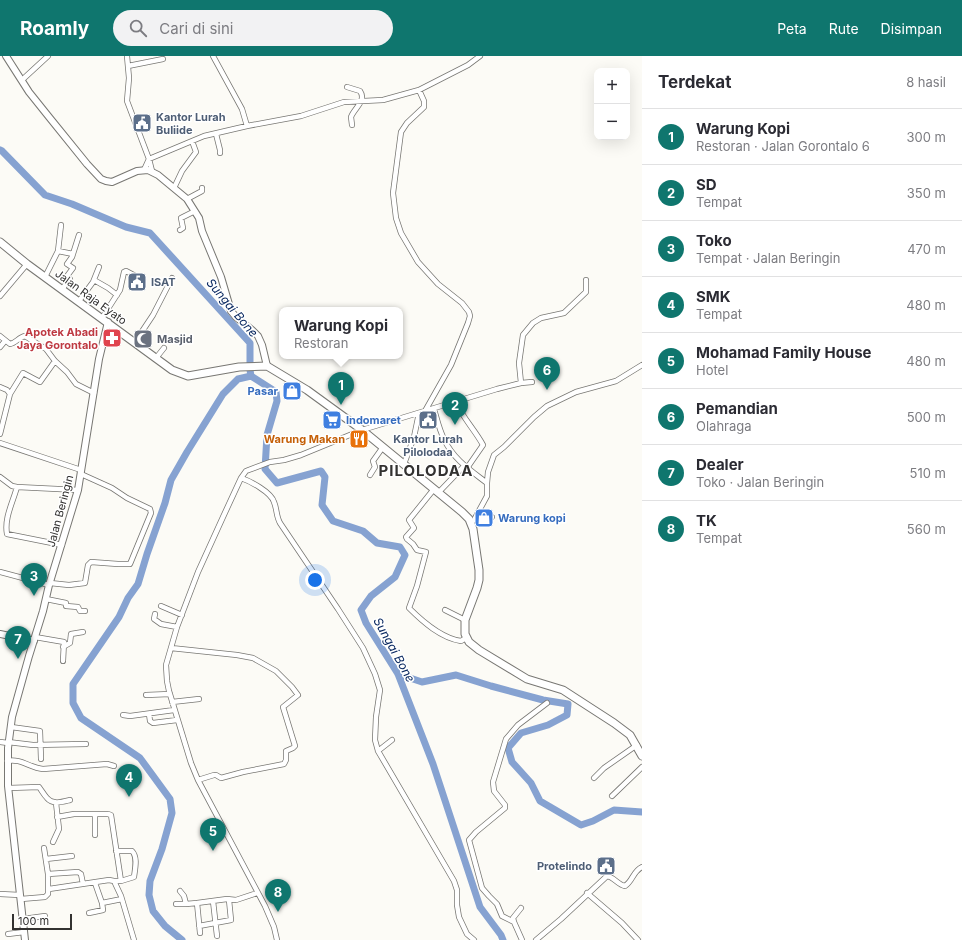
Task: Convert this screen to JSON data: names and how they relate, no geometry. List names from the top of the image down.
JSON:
{
  "streets": {
    "main road": ["Jalan Raja Eyato"],
    "street": ["Jalan Beringin"]
  },
  "crossings": [
    ["Jalan Raja Eyato", "Jalan Beringin"]
  ],
  "districts": ["PILOLODAA"],
  "water": ["Sungai Bone"],
  "places": {
    "public building": [
      "Kantor Lurah Buliide",
      "ISAT",
      "Kantor Lurah Pilolodaa",
      "Protelindo"
    ],
    "pharmacy": ["Apotek Abadi Jaya Gorontalo"],
    "mosque": ["Masjid"],
    "shop": ["Pasar", "Warung kopi"],
    "supermarket": ["Indomaret"],
    "restaurant": ["Warung Makan"]
  },
  "scale_bar": "100 m",
  "page": {
    "header": "Roamly",
    "search": "Cari di sini",
    "nav": ["Peta", "Rute", "Disimpan"],
    "heading": ["Terdekat", "8 hasil"],
    "map_buttons": ["+", "−"],
    "list": [
      {
        "mark": "1",
        "name": "Warung Kopi",
        "note": "Restoran · Jalan Gorontalo 6",
        "value": "300 m"
      },
      {
        "mark": "2",
        "name": "SD",
        "note": "Tempat",
        "value": "350 m"
      },
      {
        "mark": "3",
        "name": "Toko",
        "note": "Tempat · Jalan Beringin",
        "value": "470 m"
      },
      {
        "mark": "4",
        "name": "SMK",
        "note": "Tempat",
        "value": "480 m"
      },
      {
        "mark": "5",
        "name": "Mohamad Family House",
        "note": "Hotel",
        "value": "480 m"
      },
      {
        "mark": "6",
        "name": "Pemandian",
        "note": "Olahraga",
        "value": "500 m"
      },
      {
        "mark": "7",
        "name": "Dealer",
        "note": "Toko · Jalan Beringin",
        "value": "510 m"
      },
      {
        "mark": "8",
        "name": "TK",
        "note": "Tempat",
        "value": "560 m"
      }
    ],
    "popup": ["Warung Kopi", "Restoran"],
    "pins": [
      "6",
      "1",
      "2",
      "3",
      "7",
      "4",
      "5",
      "8"
    ],
    "scale": "100 m"
  }
}
